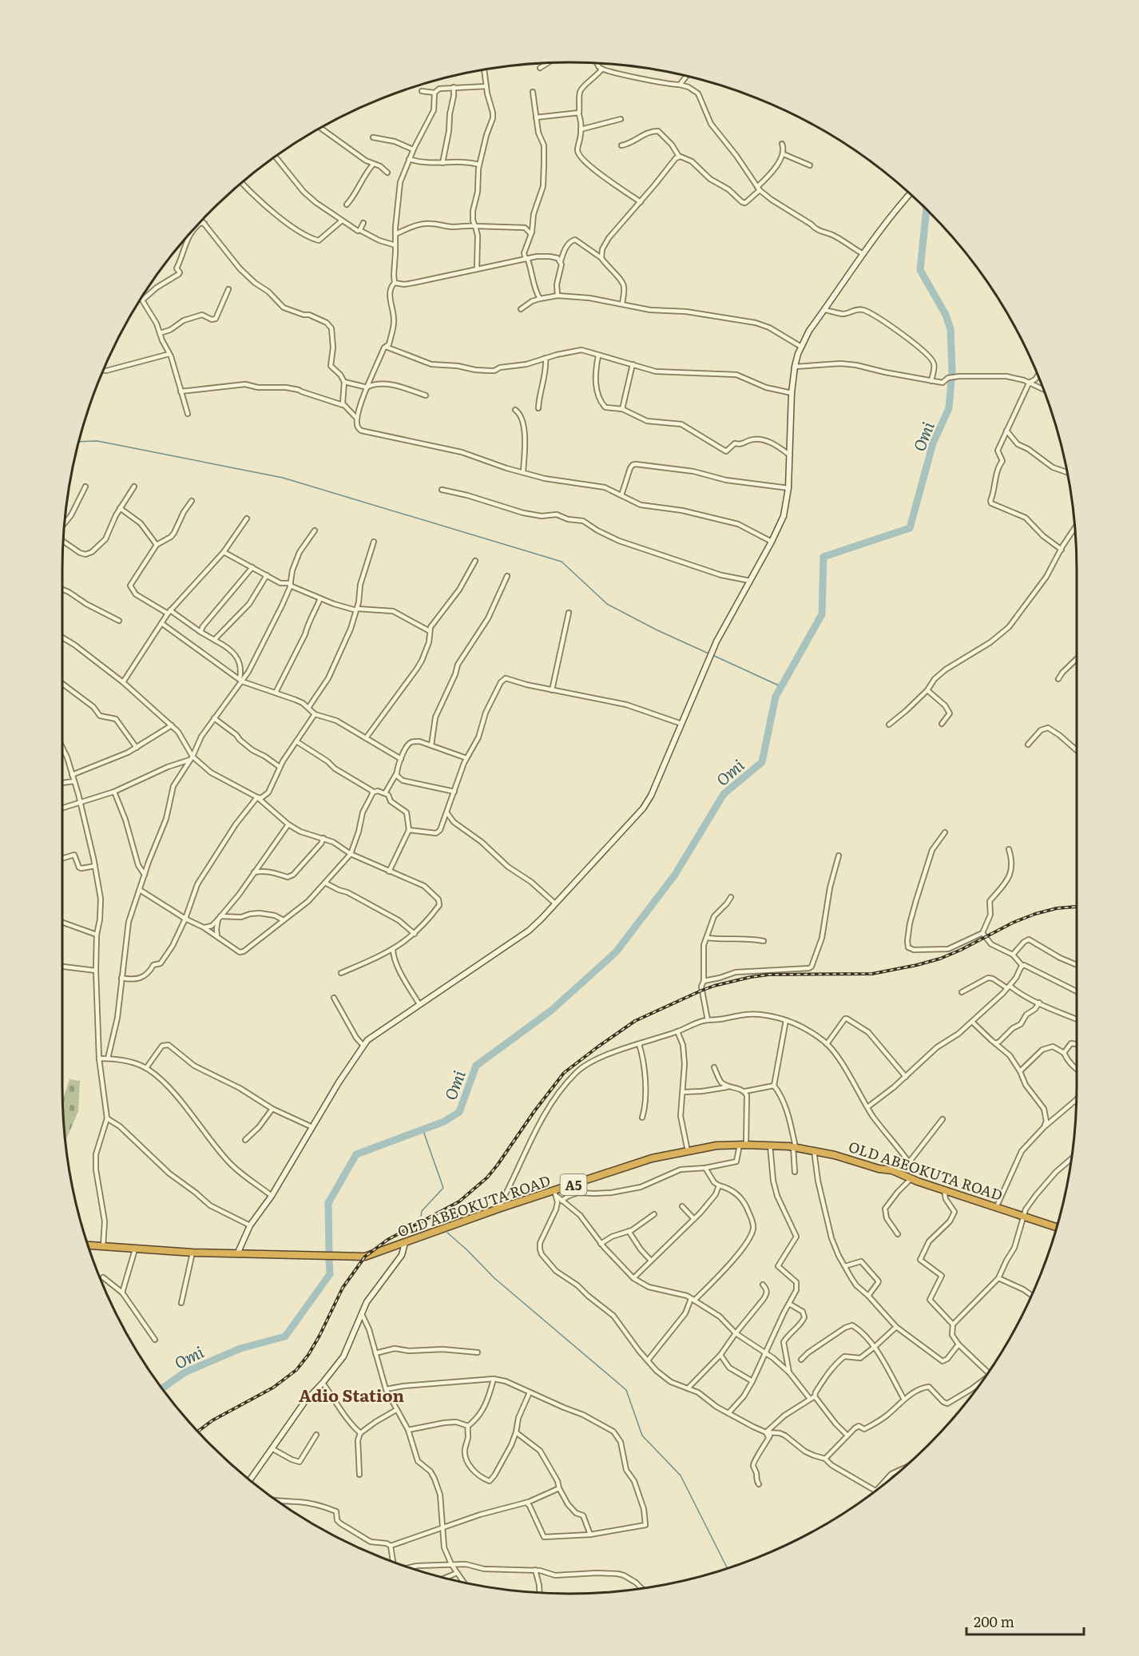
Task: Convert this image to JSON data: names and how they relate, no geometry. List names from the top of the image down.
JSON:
{
  "streets": {
    "highway": ["OLD ABEOKUTA ROAD", "A5"]
  },
  "districts": ["Adio Station"],
  "water": ["Omi"],
  "scale_bar": "200 m"
}
